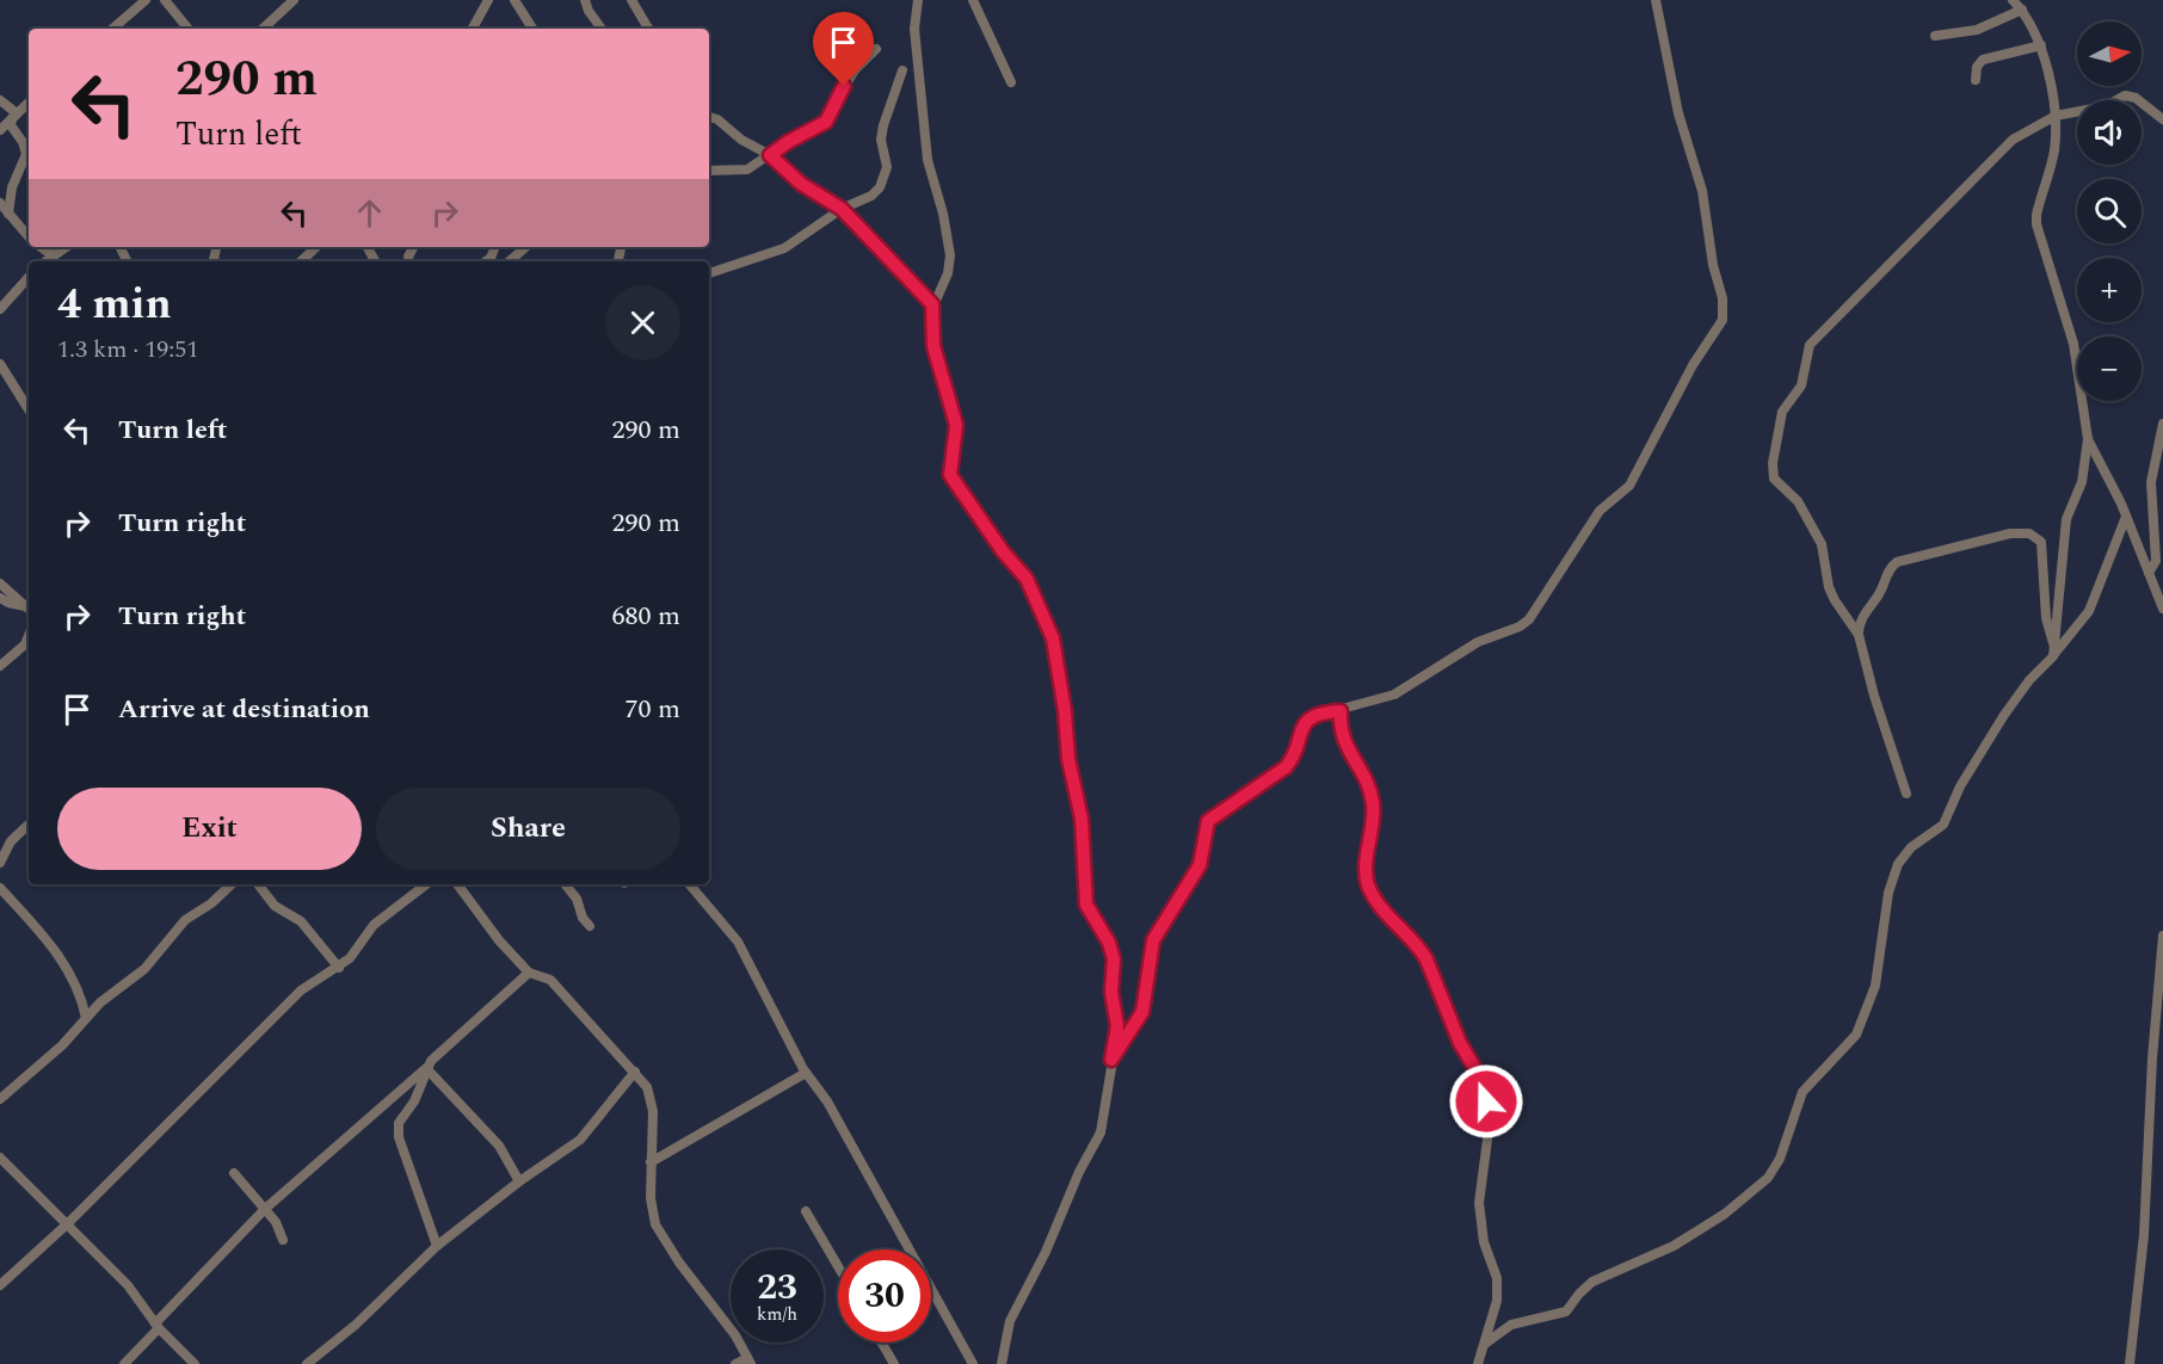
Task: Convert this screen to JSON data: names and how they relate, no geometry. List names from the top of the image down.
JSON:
{
  "north": "right",
  "page": {
    "map_buttons": ["+", "−"],
    "turn": ["290 m", "Turn left"],
    "heading": ["4 min", "1.3 km · 19:51"],
    "list": [
      {
        "name": "Turn left",
        "value": "290 m"
      },
      {
        "name": "Turn right",
        "value": "290 m"
      },
      {
        "name": "Turn right",
        "value": "680 m"
      },
      {
        "name": "Arrive at destination",
        "value": "70 m"
      }
    ],
    "buttons": ["Exit", "Share"],
    "speed": "23 km/h",
    "limit": "30"
  }
}
